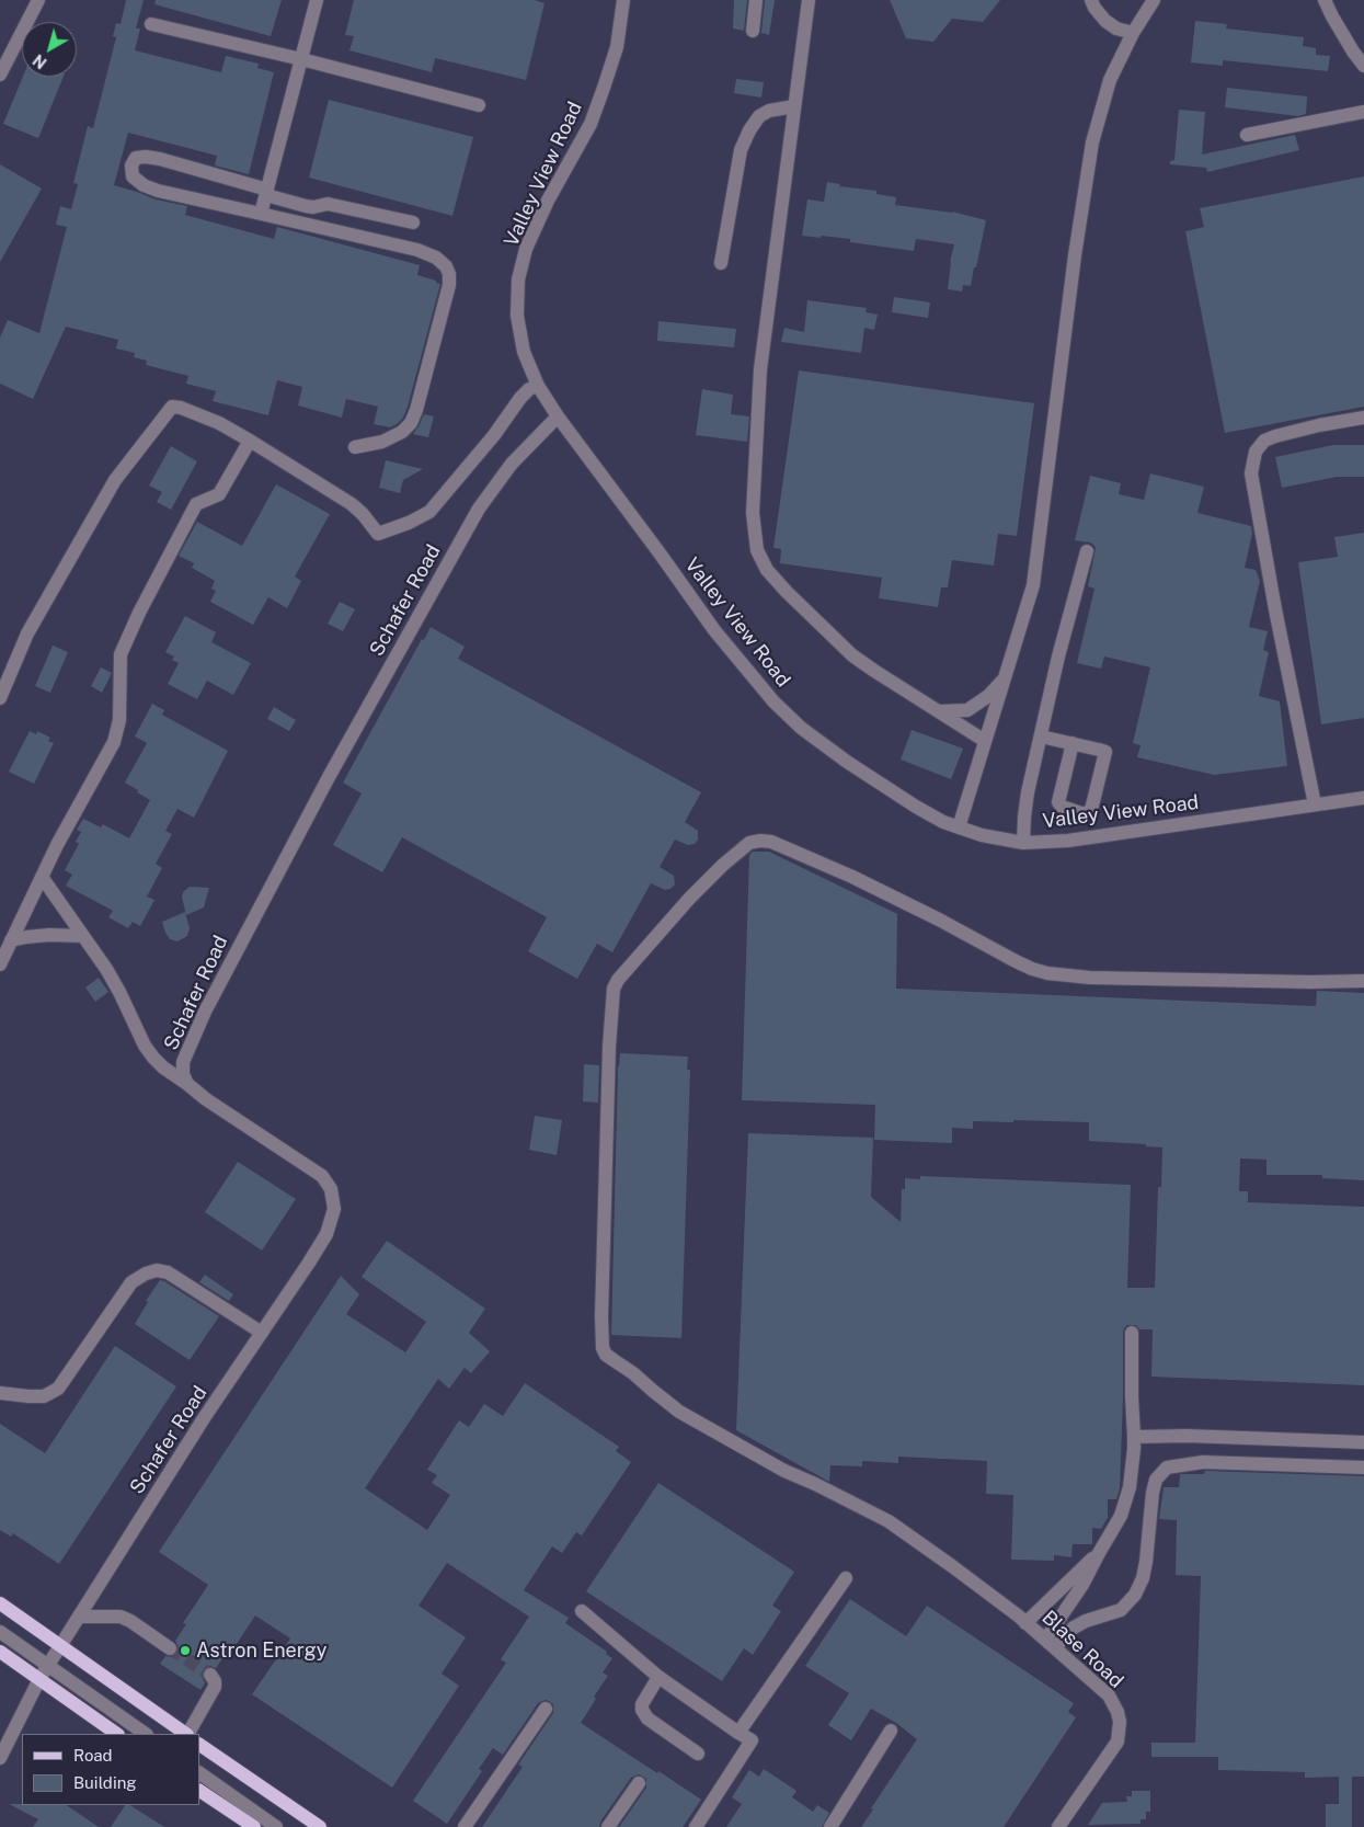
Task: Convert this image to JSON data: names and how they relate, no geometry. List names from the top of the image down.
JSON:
{
  "streets": {
    "street": ["Valley View Road", "Schafer Road", "Blase Road"]
  },
  "crossings": [
    ["Valley View Road", "Schafer Road"]
  ],
  "places": ["Astron Energy"],
  "legend": ["Road", "Building"],
  "north": "bottom left"
}
